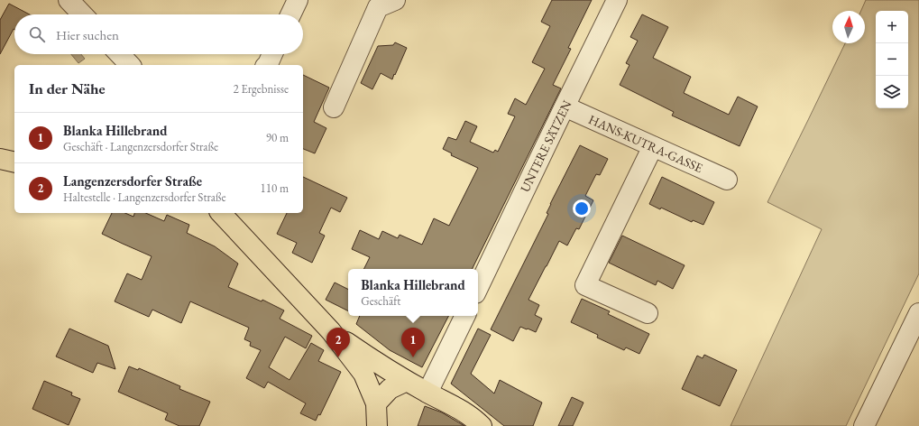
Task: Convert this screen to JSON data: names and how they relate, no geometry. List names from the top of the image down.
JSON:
{
  "streets": {
    "street": ["HANS-KUTRA-GASSE", "UNTERE SÄTZEN"]
  },
  "crossings": [
    ["HANS-KUTRA-GASSE", "UNTERE SÄTZEN"]
  ],
  "north": "top",
  "page": {
    "map_buttons": ["+", "−"],
    "search": "Hier suchen",
    "heading": ["In der Nähe", "2 Ergebnisse"],
    "list": [
      {
        "mark": "1",
        "name": "Blanka Hillebrand",
        "note": "Geschäft · Langenzersdorfer Straße",
        "value": "90 m"
      },
      {
        "mark": "2",
        "name": "Langenzersdorfer Straße",
        "note": "Haltestelle · Langenzersdorfer Straße",
        "value": "110 m"
      }
    ],
    "popup": ["Blanka Hillebrand", "Geschäft"],
    "pins": ["1", "2"]
  }
}
